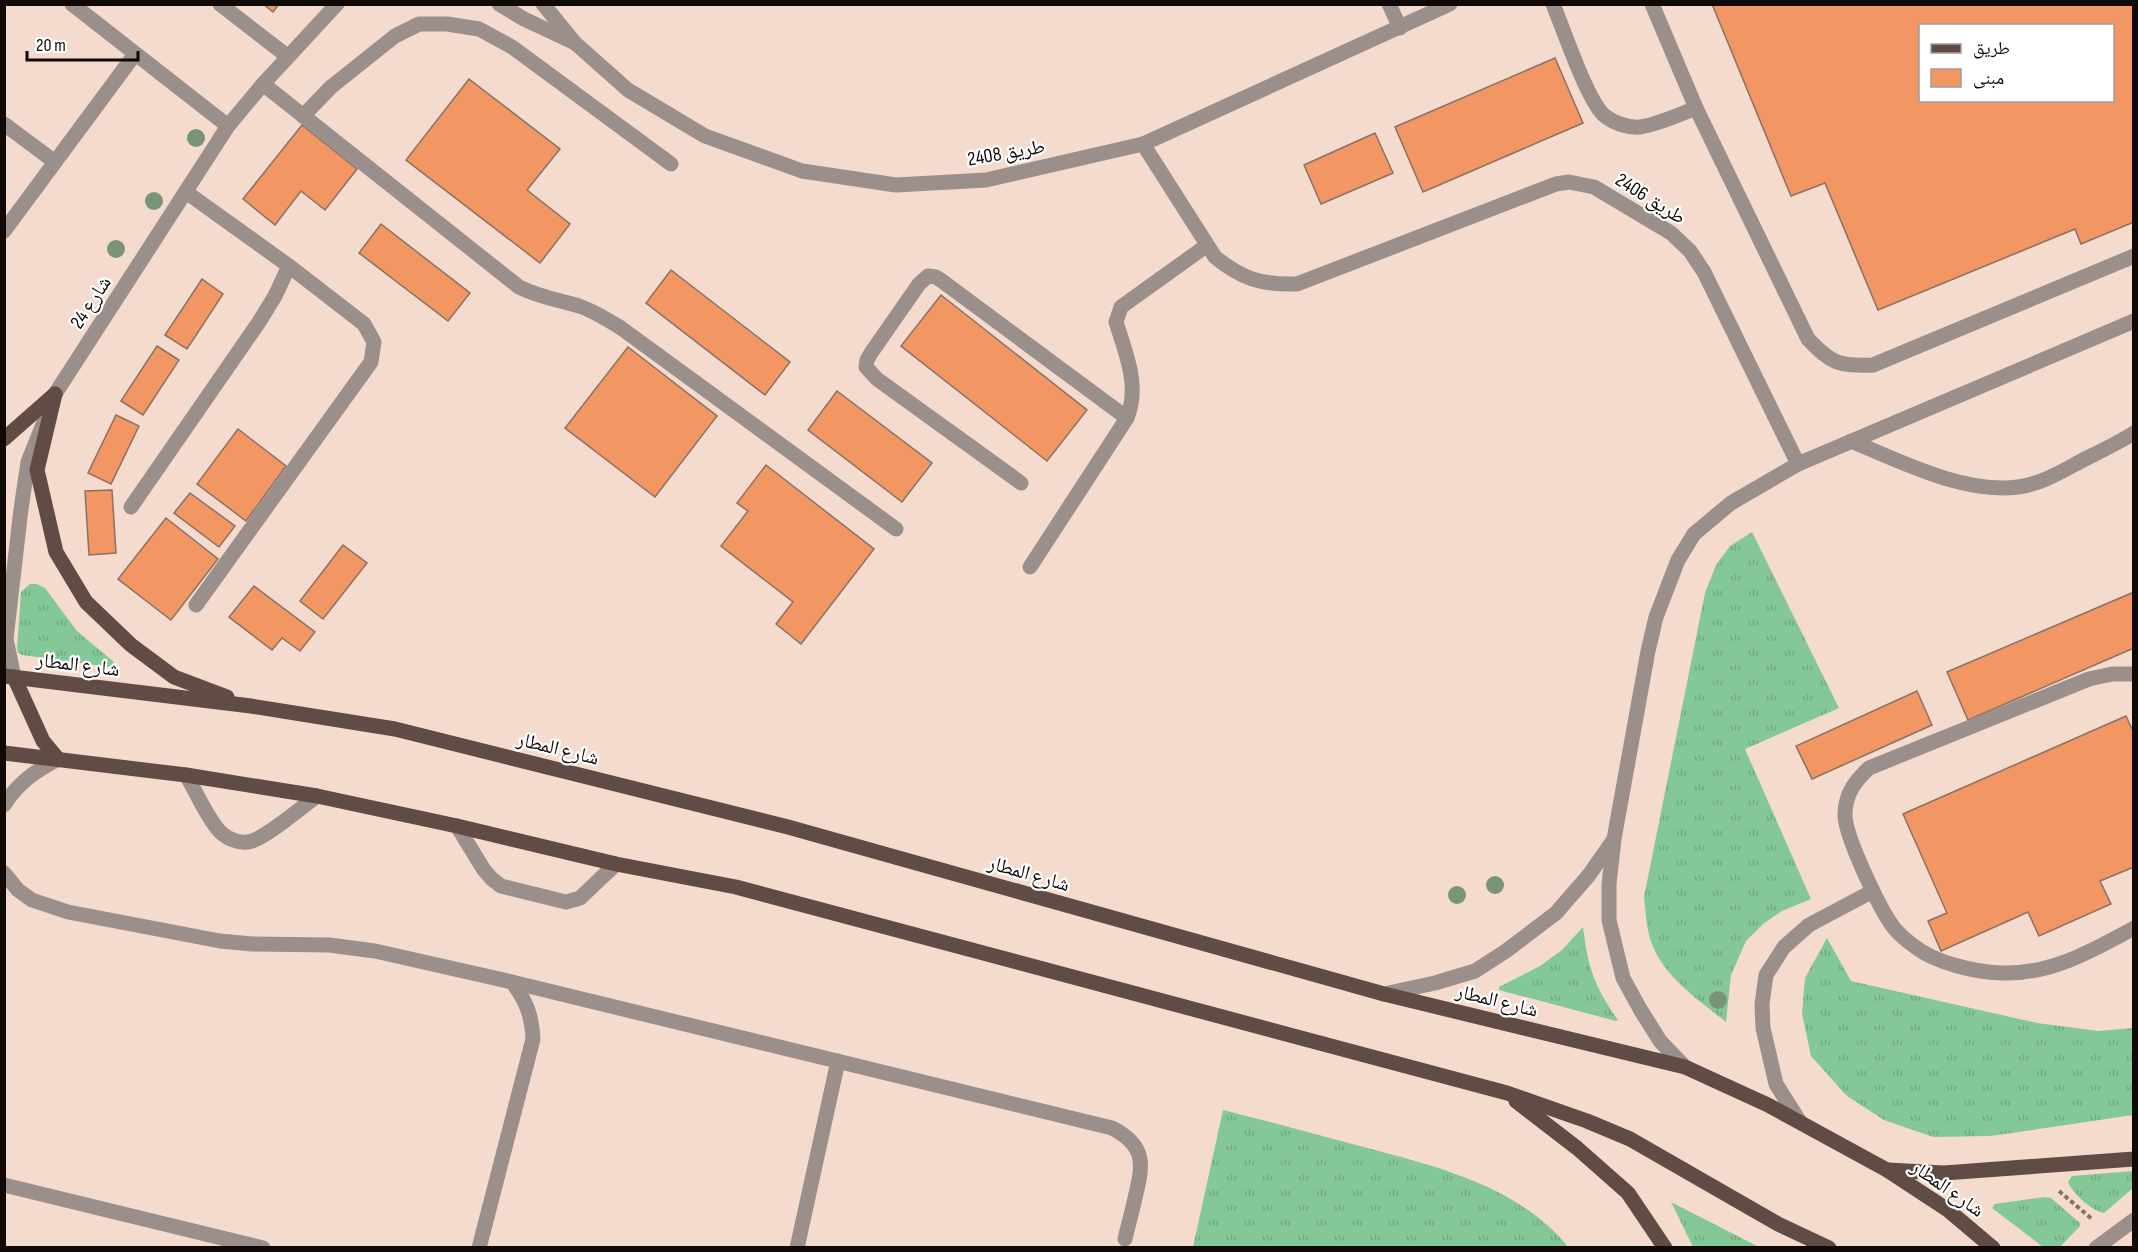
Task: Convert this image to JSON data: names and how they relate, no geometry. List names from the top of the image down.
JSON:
{
  "streets": {
    "main road": ["شارع المطار"],
    "street": ["طريق 2408", "طريق 2406", "شارع 24"]
  },
  "crossings": [
    ["طريق 2408", "طريق 2406"],
    ["شارع 24", "شارع المطار"]
  ],
  "legend": ["طريق", "مبنى"],
  "scale_bar": "20 m"
}
